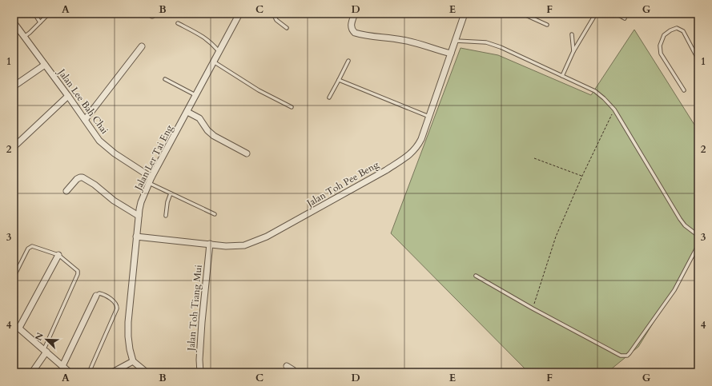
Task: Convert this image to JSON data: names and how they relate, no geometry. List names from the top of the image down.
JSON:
{
  "streets": {
    "street": [
      "Jalan Lee Bah Chai",
      "Jalan Ler Tai Eng",
      "Jalan Toh Pee Beng",
      "Jalan Toh Tiang Mui"
    ]
  },
  "crossings": [
    ["Jalan Lee Bah Chai", "Jalan Ler Tai Eng"],
    ["Jalan Ler Tai Eng", "Jalan Toh Pee Beng"],
    ["Jalan Toh Pee Beng", "Jalan Toh Tiang Mui"]
  ],
  "north": "top left",
  "grid": {
    "columns": [
      "A",
      "B",
      "C",
      "D",
      "E",
      "F",
      "G"
    ],
    "rows": [
      "1",
      "2",
      "3",
      "4"
    ]
  }
}
